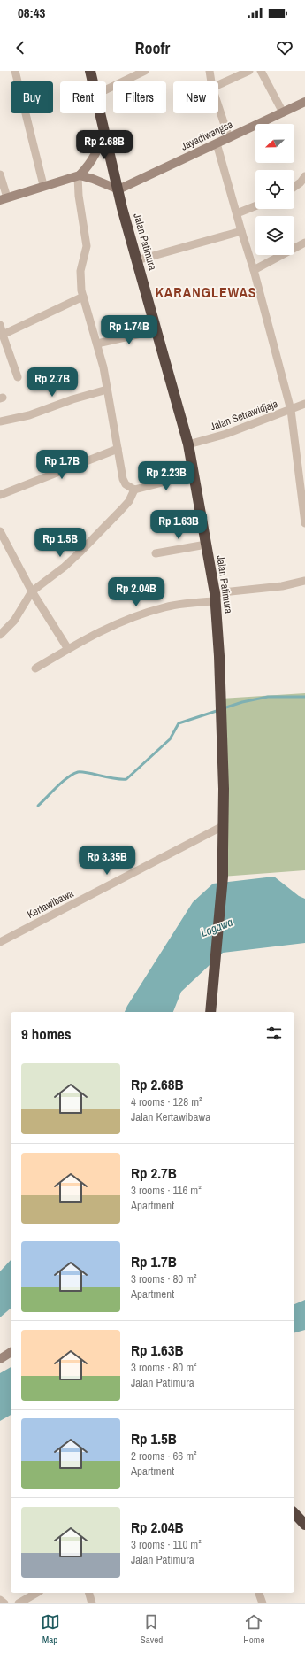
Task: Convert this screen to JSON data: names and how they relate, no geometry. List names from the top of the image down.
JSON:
{
  "streets": {
    "highway": ["Jalan Patimura"],
    "street": ["Jayadiwangsa", "Jalan Setrawidjaja", "Kertawibawa"]
  },
  "crossings": [
    ["Jayadiwangsa", "Jalan Patimura"],
    ["Jalan Patimura", "Jalan Setrawidjaja"],
    ["Jalan Patimura", "Kertawibawa"]
  ],
  "districts": ["KARANGLEWAS"],
  "water": ["Logawa"],
  "north": "left",
  "page": {
    "status": "08:43",
    "header": "Roofr",
    "chip": [
      "Buy",
      "Rent",
      "Filters",
      "New"
    ],
    "price": [
      "Rp 2.68B",
      "Rp 1.74B",
      "Rp 2.7B",
      "Rp 1.7B",
      "Rp 2.23B",
      "Rp 1.63B",
      "Rp 1.5B",
      "Rp 2.04B",
      "Rp 3.35B"
    ],
    "heading": "9 homes",
    "list": [
      {
        "name": "Rp 2.68B",
        "note": "4 rooms · 128 m² · Jalan Kertawibawa"
      },
      {
        "name": "Rp 2.7B",
        "note": "3 rooms · 116 m² · Apartment"
      },
      {
        "name": "Rp 1.7B",
        "note": "3 rooms · 80 m² · Apartment"
      },
      {
        "name": "Rp 1.63B",
        "note": "3 rooms · 80 m² · Jalan Patimura"
      },
      {
        "name": "Rp 1.5B",
        "note": "2 rooms · 66 m² · Apartment"
      },
      {
        "name": "Rp 2.04B",
        "note": "3 rooms · 110 m² · Jalan Patimura"
      }
    ],
    "tabs": ["Map", "Saved", "Home"]
  }
}
